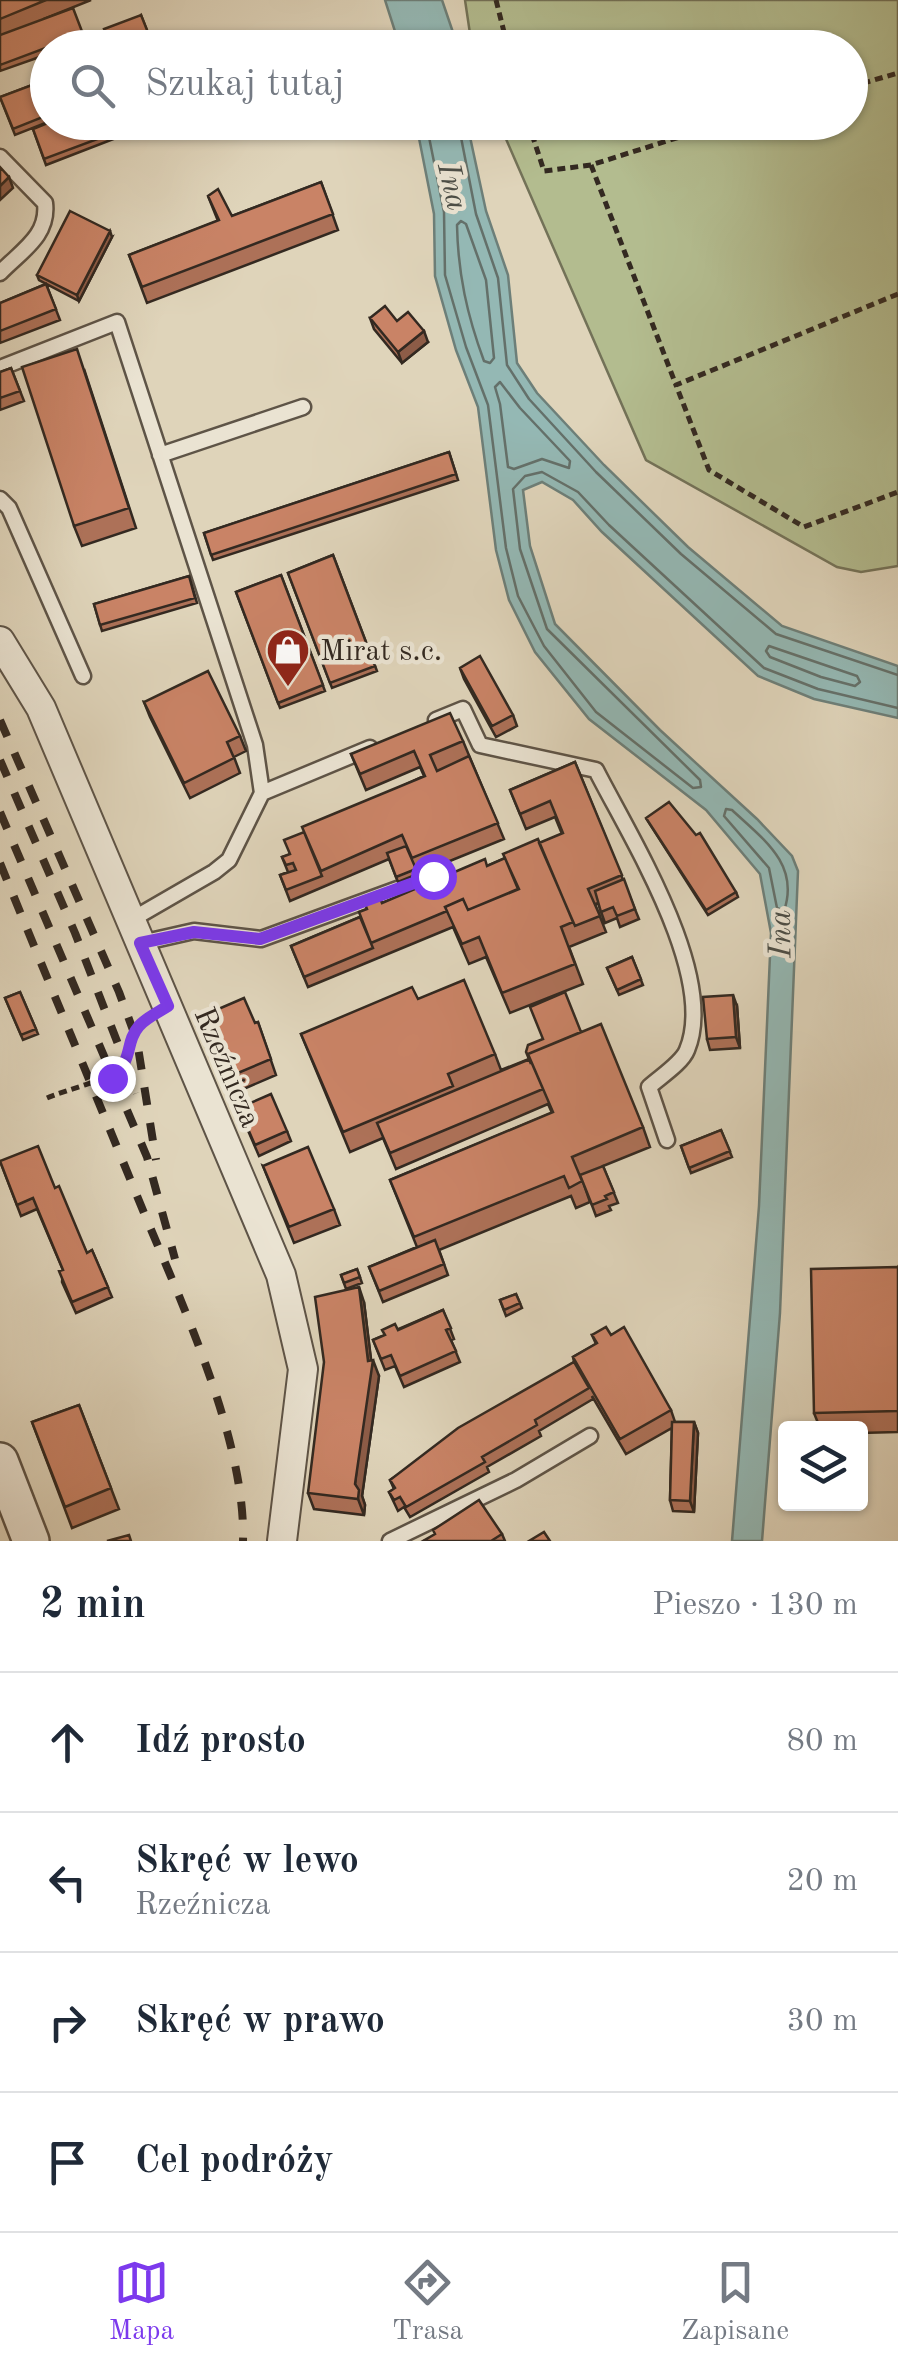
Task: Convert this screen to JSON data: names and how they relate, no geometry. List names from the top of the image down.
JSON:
{
  "streets": {
    "street": ["Rzeźnicza"]
  },
  "water": ["Ina"],
  "places": {
    "shop": ["Mirat s.c."]
  },
  "page": {
    "search": "Szukaj tutaj",
    "heading": ["2 min", "Pieszo · 130 m"],
    "list": [
      ["Idź prosto", "80 m"],
      ["Skręć w lewo", "Rzeźnicza", "20 m"],
      ["Skręć w prawo", "30 m"],
      "Cel podróży"
    ],
    "nav": ["Mapa", "Trasa", "Zapisane"]
  }
}
